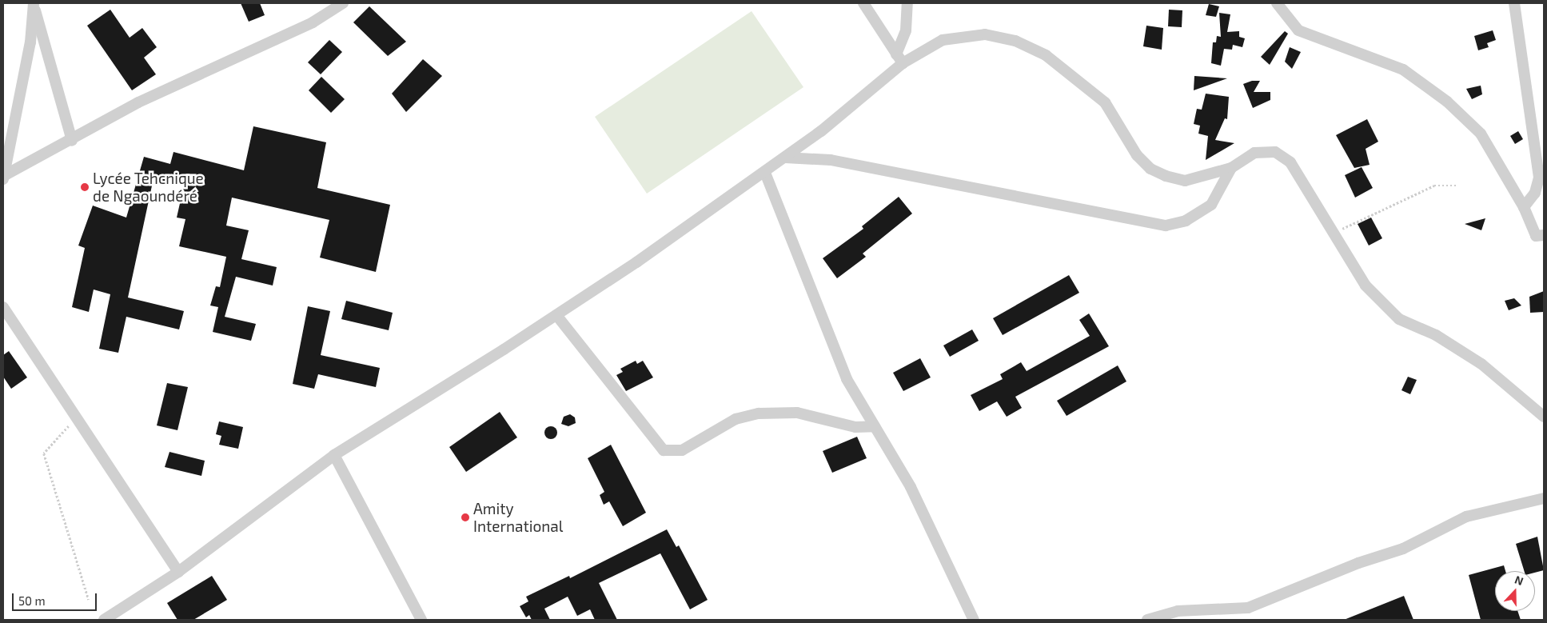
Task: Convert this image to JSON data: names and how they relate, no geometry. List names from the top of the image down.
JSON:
{
  "places": ["Lycée Tehcnique de Ngaoundéré", "Amity International"],
  "scale_bar": "50 m",
  "north": "top"
}
